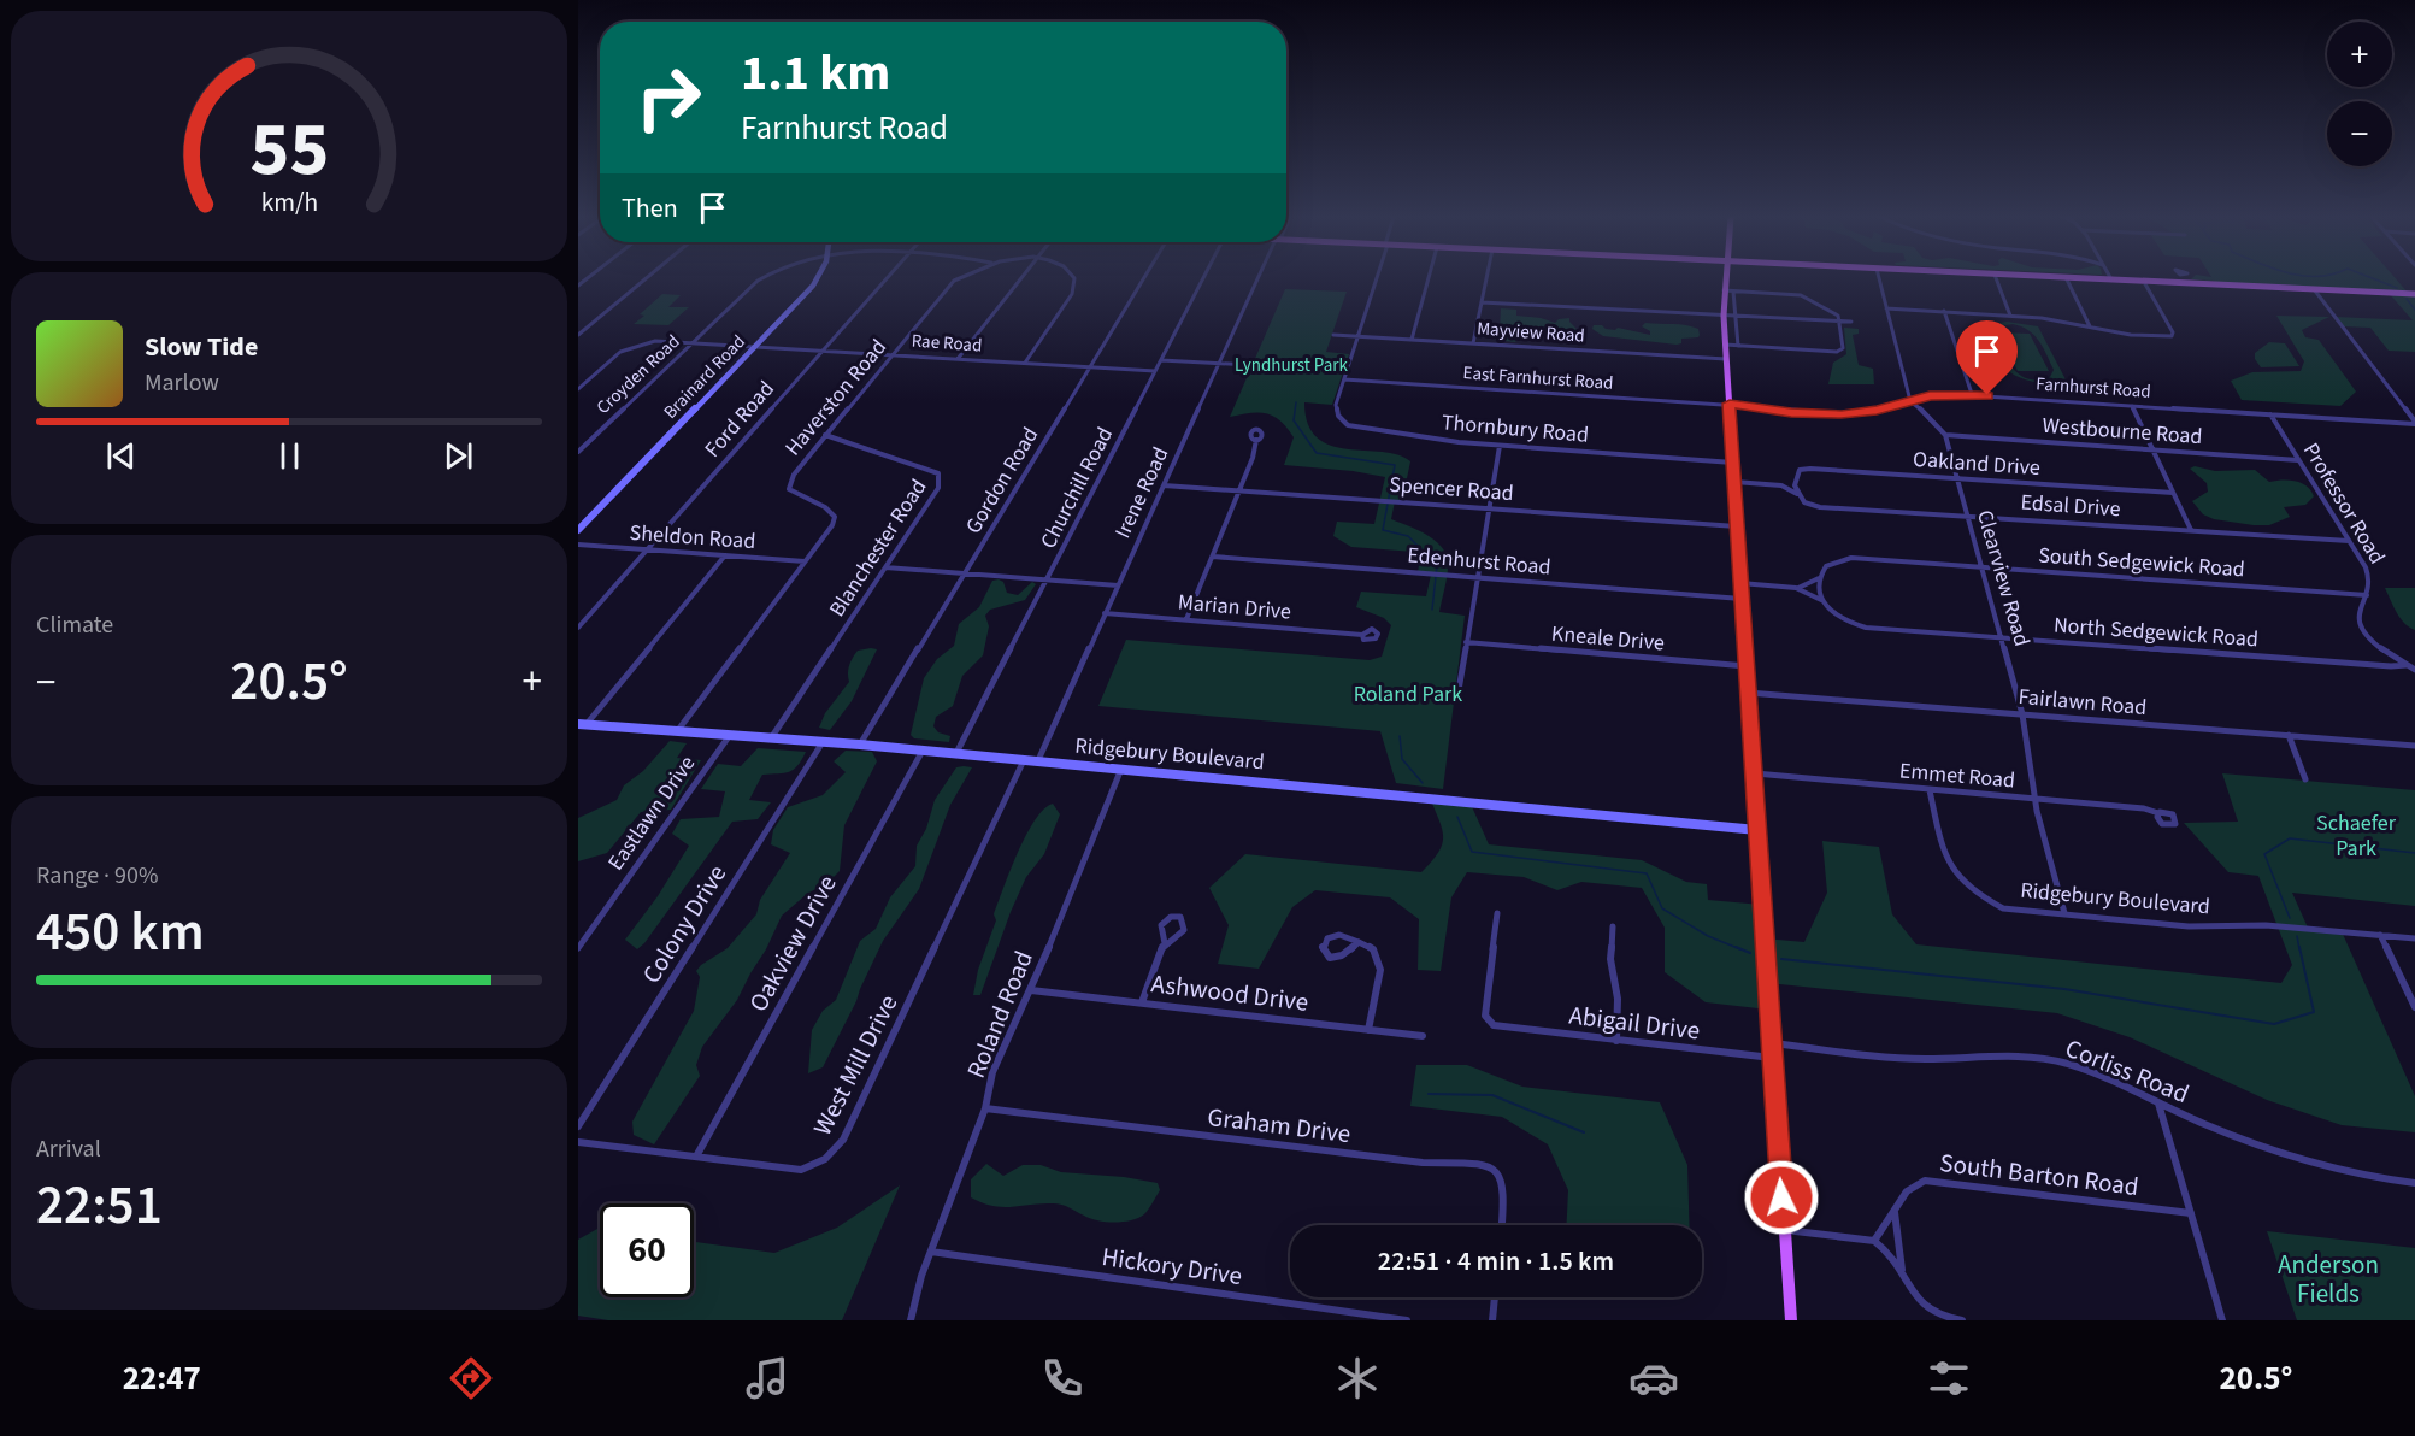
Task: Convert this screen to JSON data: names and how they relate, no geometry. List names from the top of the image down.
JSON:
{
  "streets": {
    "street": [
      "Mayview Road",
      "Rae Road",
      "Croyden Road",
      "Brainard Road",
      "East Farnhurst Road",
      "Farnhurst Road",
      "Haverston Road",
      "Ford Road",
      "Thornbury Road",
      "Westbourne Road",
      "Oakland Drive",
      "Gordon Road",
      "Churchill Road",
      "Spencer Road",
      "Irene Road",
      "Professor Road",
      "Edsal Drive",
      "Sheldon Road",
      "Blanchester Road",
      "Edenhurst Road",
      "South Sedgewick Road",
      "Clearview Road",
      "Marian Drive",
      "North Sedgewick Road",
      "Kneale Drive",
      "Fairlawn Road",
      "Ridgebury Boulevard",
      "Emmet Road",
      "Eastlawn Drive",
      "Colony Drive",
      "Oakview Drive",
      "Ashwood Drive",
      "Roland Road",
      "Abigail Drive",
      "West Mill Drive",
      "Corliss Road",
      "Graham Drive",
      "South Barton Road",
      "Hickory Drive"
    ]
  },
  "crossings": [
    ["Rae Road", "Croyden Road"],
    ["Rae Road", "Brainard Road"],
    ["Rae Road", "Haverston Road"],
    ["Rae Road", "Ford Road"],
    ["Rae Road", "Gordon Road"],
    ["Rae Road", "Churchill Road"],
    ["East Farnhurst Road", "Farnhurst Road"],
    ["East Farnhurst Road", "Thornbury Road"],
    ["Farnhurst Road", "Professor Road"],
    ["Farnhurst Road", "Clearview Road"],
    ["Haverston Road", "Sheldon Road"],
    ["Haverston Road", "Blanchester Road"],
    ["Haverston Road", "Ridgebury Boulevard"],
    ["Ford Road", "Sheldon Road"],
    ["Westbourne Road", "Professor Road"],
    ["Westbourne Road", "Clearview Road"],
    ["Oakland Drive", "Edsal Drive"],
    ["Oakland Drive", "Clearview Road"],
    ["Gordon Road", "Ridgebury Boulevard"],
    ["Churchill Road", "Ridgebury Boulevard"],
    ["Spencer Road", "Irene Road"],
    ["Irene Road", "Marian Drive"],
    ["Irene Road", "Ridgebury Boulevard"],
    ["Professor Road", "Edsal Drive"],
    ["Professor Road", "South Sedgewick Road"],
    ["Professor Road", "North Sedgewick Road"],
    ["Edsal Drive", "Clearview Road"],
    ["Blanchester Road", "Ridgebury Boulevard"],
    ["South Sedgewick Road", "Clearview Road"],
    ["South Sedgewick Road", "North Sedgewick Road"],
    ["Clearview Road", "North Sedgewick Road"],
    ["Clearview Road", "Fairlawn Road"],
    ["Clearview Road", "Ridgebury Boulevard"],
    ["Clearview Road", "Emmet Road"],
    ["Ridgebury Boulevard", "Emmet Road"],
    ["Ridgebury Boulevard", "Eastlawn Drive"],
    ["Ridgebury Boulevard", "Colony Drive"],
    ["Ridgebury Boulevard", "Oakview Drive"],
    ["Ridgebury Boulevard", "Roland Road"],
    ["Ridgebury Boulevard", "West Mill Drive"],
    ["Oakview Drive", "West Mill Drive"],
    ["Ashwood Drive", "Roland Road"],
    ["Roland Road", "Graham Drive"],
    ["Roland Road", "Hickory Drive"]
  ],
  "parks": [
    "Lyndhurst Park",
    "Roland Park",
    "Schaefer Park",
    "Anderson Fields"
  ],
  "page": {
    "map_buttons": ["+", "−"],
    "turn": ["1.1 km", "Farnhurst Road"],
    "then": "Then",
    "song": ["Slow Tide", "Marlow"],
    "tile": [
      "Climate",
      ["Range · 90%", "450 km"],
      ["Arrival", "22:51"]
    ],
    "heat": ["−", "20.5°", "+"],
    "limit": "60",
    "trip": "22:51 · 4 min · 1.5 km",
    "tabs": ["22:47", "20.5°"],
    "gauge": ["55", "km/h"]
  }
}
